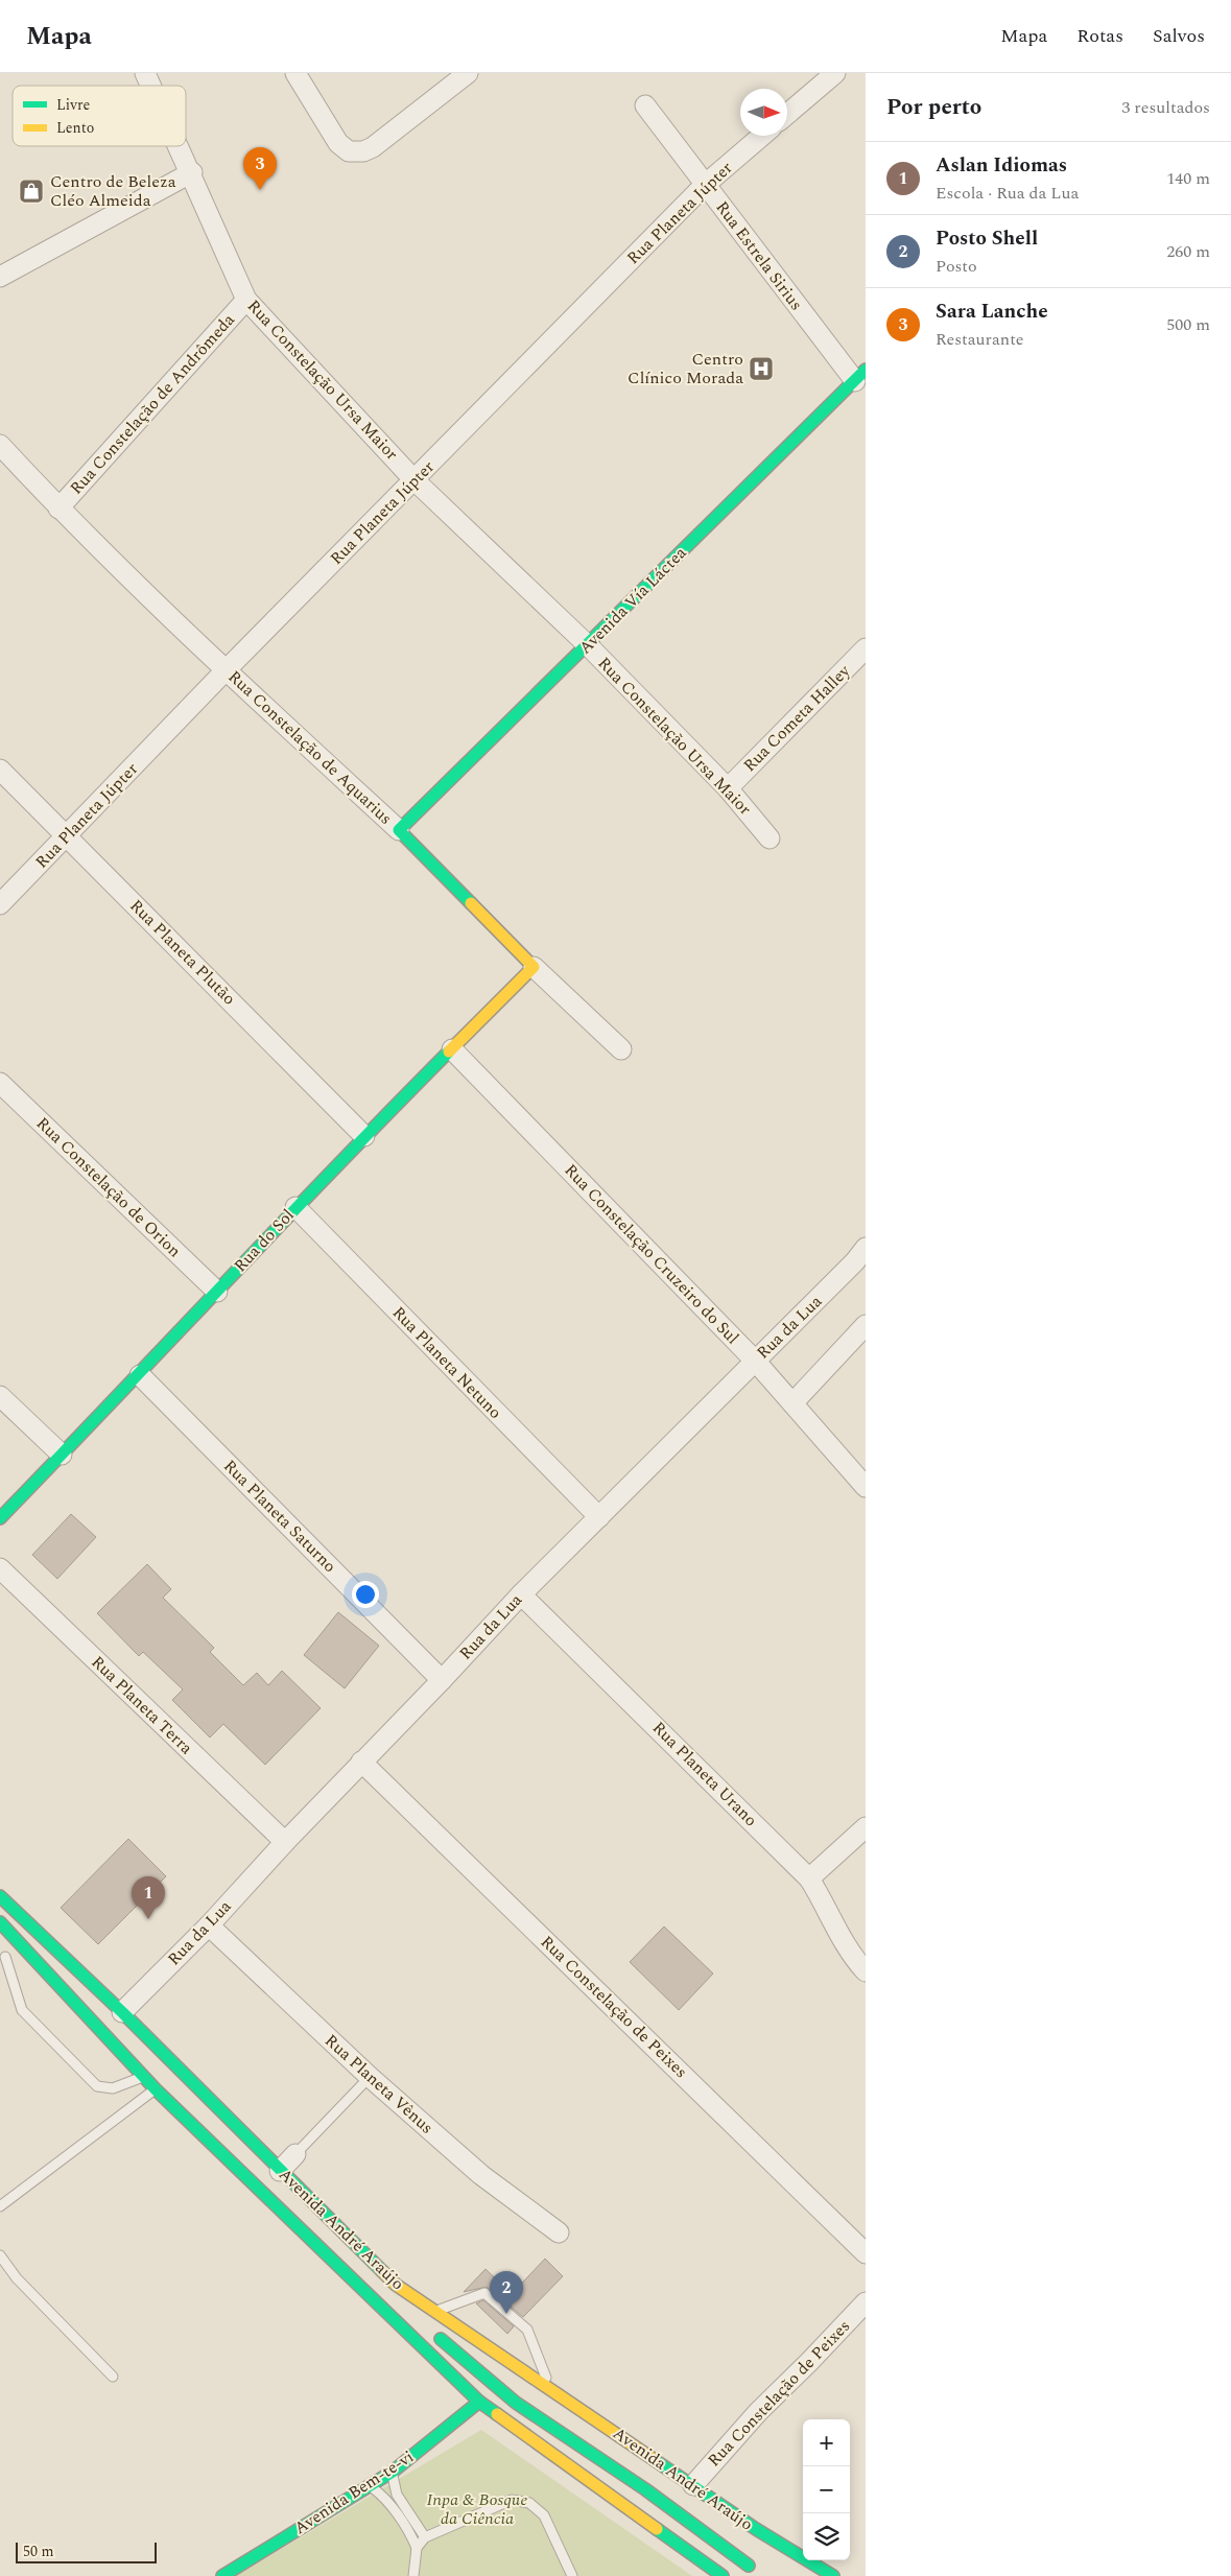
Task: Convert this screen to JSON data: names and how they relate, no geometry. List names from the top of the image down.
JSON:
{
  "streets": {
    "main road": [
      "Avenida Vía Láctea",
      "Rua Constelação de Aquarius",
      "Rua do Sol",
      "Avenida André Araújo",
      "Avenida Bem-te-vi"
    ],
    "street": [
      "Rua Planeta Júpter",
      "Rua Estrela Sirius",
      "Rua Constelação Ursa Maior",
      "Rua Constelação de Andrômeda",
      "Rua Cometa Halley",
      "Rua Planeta Plutão",
      "Rua Constelação de Orion",
      "Rua Constelação Cruzeiro do Sul",
      "Rua da Lua",
      "Rua Planeta Netuno",
      "Rua Planeta Saturno",
      "Rua Planeta Terra",
      "Rua Planeta Urano",
      "Rua Constelação de Peixes",
      "Rua Planeta Vênus"
    ]
  },
  "crossings": [
    ["Rua Planeta Júpter", "Rua Estrela Sirius"],
    ["Rua Planeta Júpter", "Rua Constelação Ursa Maior"],
    ["Rua Planeta Júpter", "Rua Constelação de Aquarius"],
    ["Rua Planeta Júpter", "Rua Planeta Plutão"],
    ["Rua Estrela Sirius", "Avenida Vía Láctea"],
    ["Rua Constelação Ursa Maior", "Rua Constelação de Andrômeda"],
    ["Rua Constelação Ursa Maior", "Avenida Vía Láctea"],
    ["Rua Constelação Ursa Maior", "Rua Cometa Halley"],
    ["Rua Constelação de Andrômeda", "Rua Constelação de Aquarius"],
    ["Avenida Vía Láctea", "Rua Constelação de Aquarius"],
    ["Rua Constelação de Aquarius", "Rua do Sol"],
    ["Rua Planeta Plutão", "Rua do Sol"],
    ["Rua Constelação de Orion", "Rua do Sol"],
    ["Rua do Sol", "Rua Constelação Cruzeiro do Sul"],
    ["Rua do Sol", "Rua Planeta Netuno"],
    ["Rua do Sol", "Rua Planeta Saturno"],
    ["Rua Constelação Cruzeiro do Sul", "Rua da Lua"],
    ["Rua da Lua", "Rua Planeta Netuno"],
    ["Rua da Lua", "Rua Planeta Saturno"],
    ["Rua da Lua", "Rua Planeta Terra"],
    ["Rua da Lua", "Rua Planeta Urano"],
    ["Rua da Lua", "Rua Constelação de Peixes"],
    ["Rua da Lua", "Rua Planeta Vênus"],
    ["Rua da Lua", "Avenida André Araújo"],
    ["Rua Constelação de Peixes", "Avenida André Araújo"],
    ["Avenida André Araújo", "Avenida Bem-te-vi"]
  ],
  "parks": ["Inpa & Bosque da Ciência"],
  "places": {
    "shop": ["Centro de Beleza Cléo Almeida"],
    "hospital": ["Centro Clínico Morada"]
  },
  "legend": ["Livre", "Lento"],
  "scale_bar": "50 m",
  "north": "right",
  "page": {
    "header": "Mapa",
    "nav": ["Mapa", "Rotas", "Salvos"],
    "heading": ["Por perto", "3 resultados"],
    "list": [
      {
        "mark": "1",
        "name": "Aslan Idiomas",
        "note": "Escola · Rua da Lua",
        "value": "140 m"
      },
      {
        "mark": "2",
        "name": "Posto Shell",
        "note": "Posto",
        "value": "260 m"
      },
      {
        "mark": "3",
        "name": "Sara Lanche",
        "note": "Restaurante",
        "value": "500 m"
      }
    ],
    "pins": ["3", "1", "2"],
    "map_buttons": ["+", "−"],
    "scale": "50 m"
  }
}
